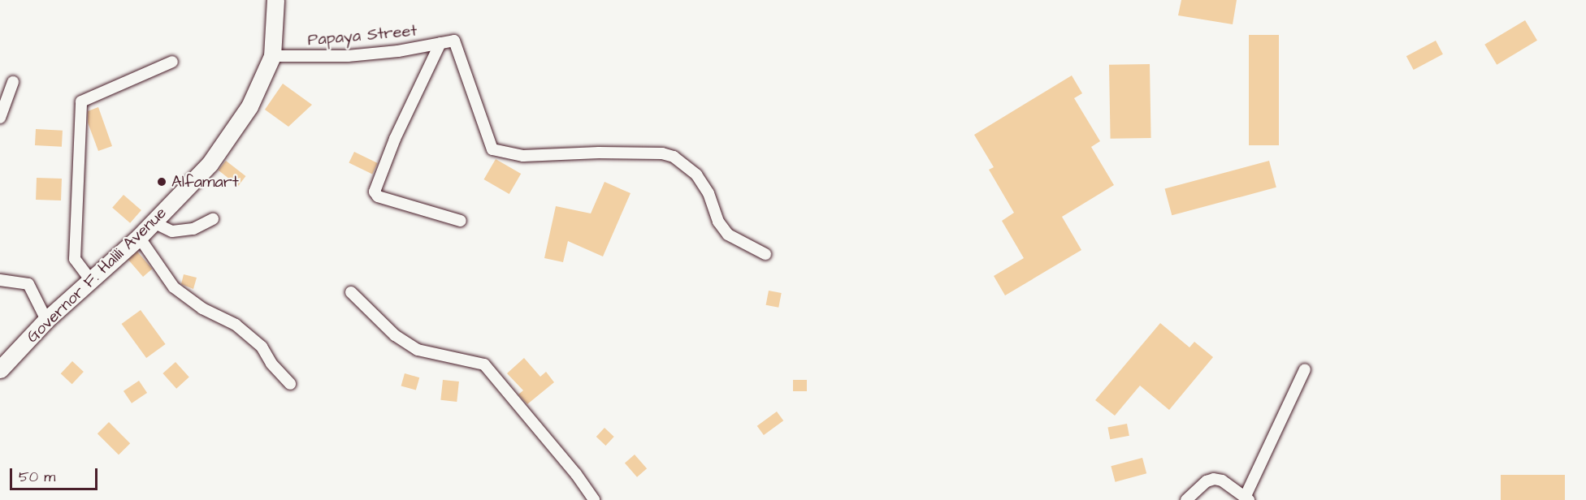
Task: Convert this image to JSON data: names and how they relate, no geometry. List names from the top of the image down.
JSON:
{
  "streets": {
    "main road": ["Governor F. Halili Avenue"],
    "street": ["Papaya Street"]
  },
  "crossings": [
    ["Papaya Street", "Governor F. Halili Avenue"]
  ],
  "places": ["Alfamart"],
  "scale_bar": "50 m"
}
